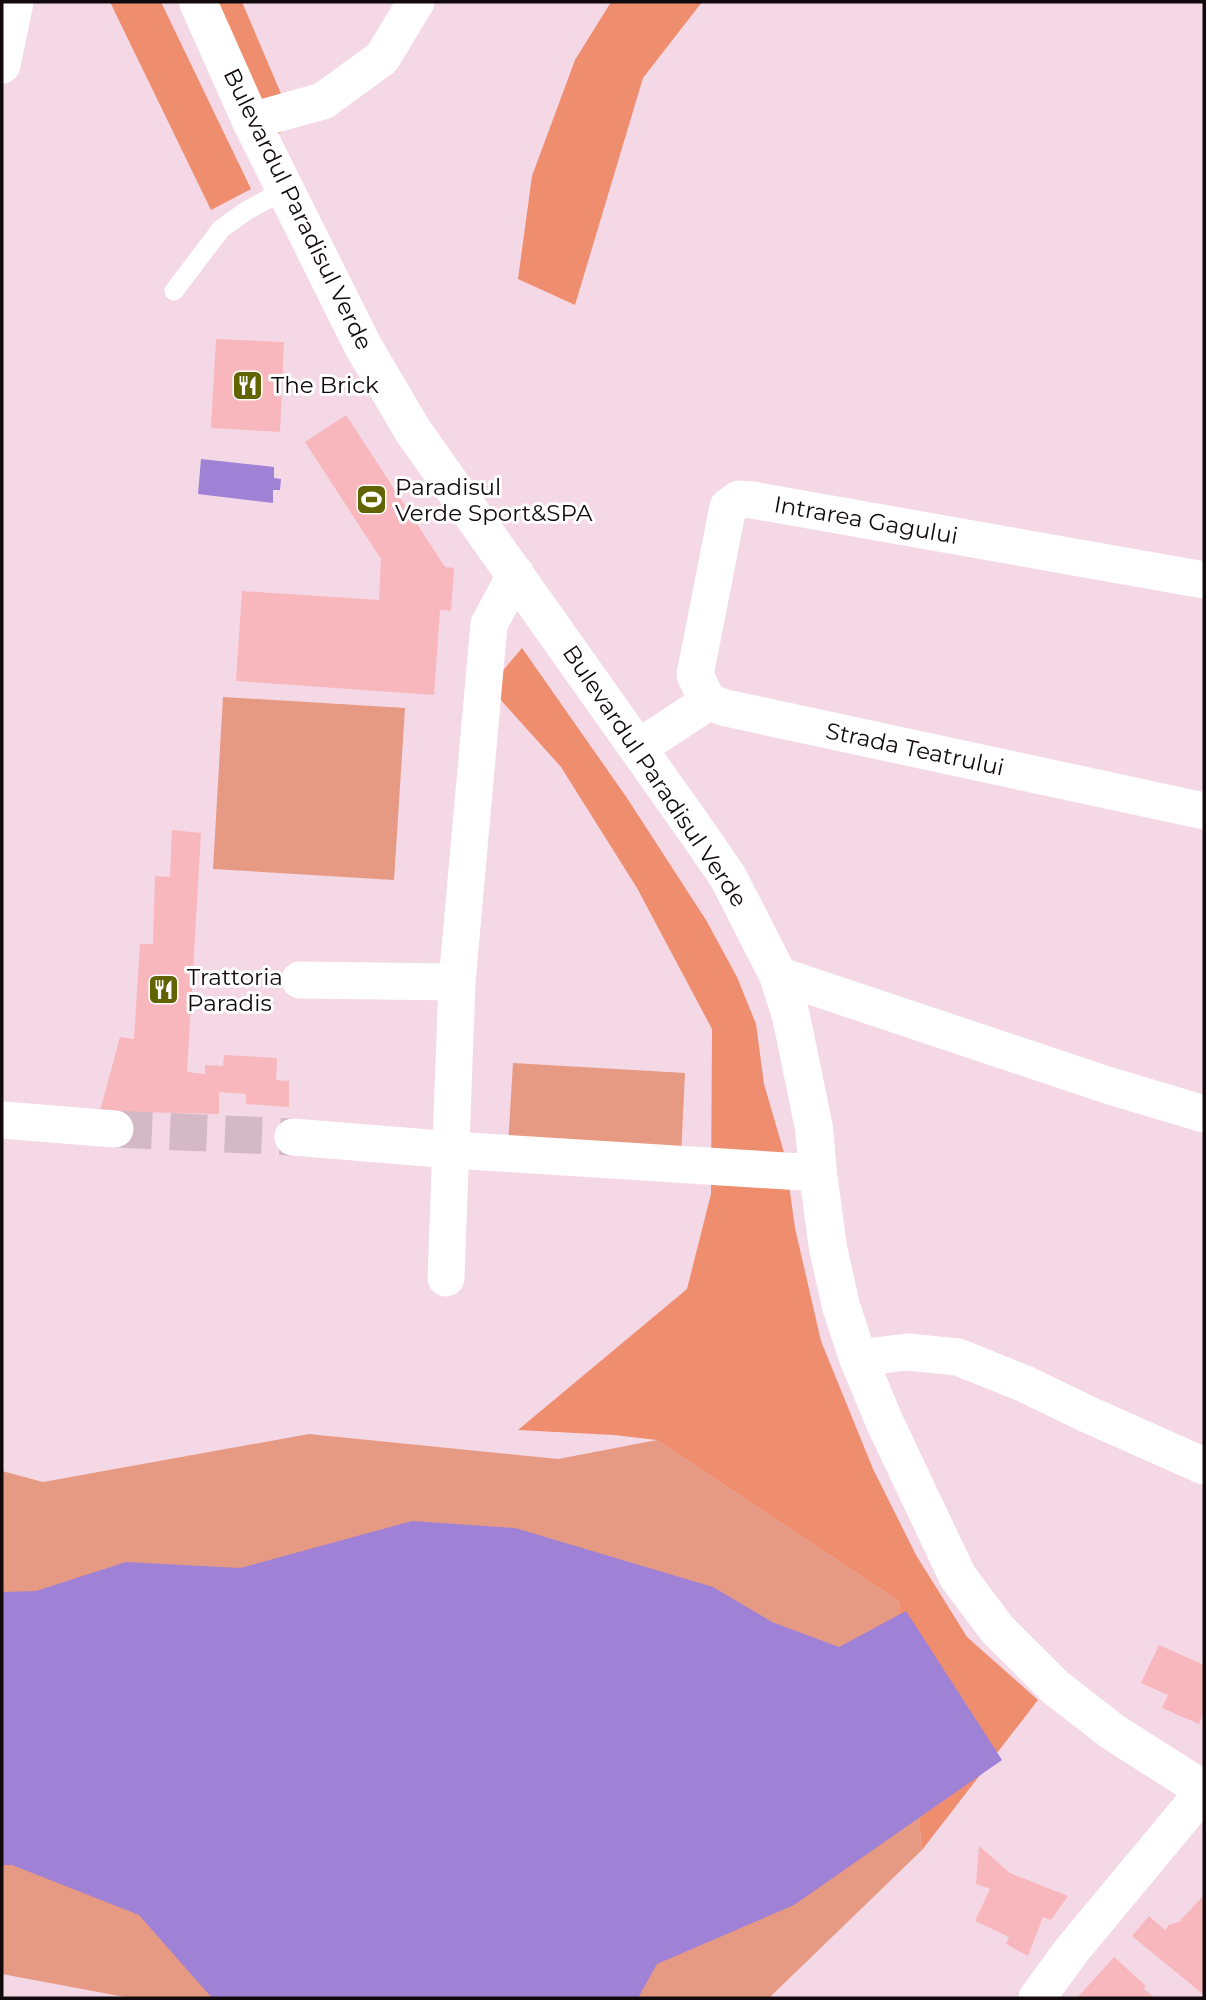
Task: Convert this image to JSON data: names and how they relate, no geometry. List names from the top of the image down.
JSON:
{
  "streets": {
    "street": ["Bulevardul Paradisul Verde", "Intrarea Gagului", "Strada Teatrului"]
  },
  "crossings": [
    ["Intrarea Gagului", "Strada Teatrului"]
  ],
  "places": {
    "restaurant": ["The Brick", "Trattoria Paradis"],
    "sports": ["Paradisul Verde Sport&SPA"]
  }
}
